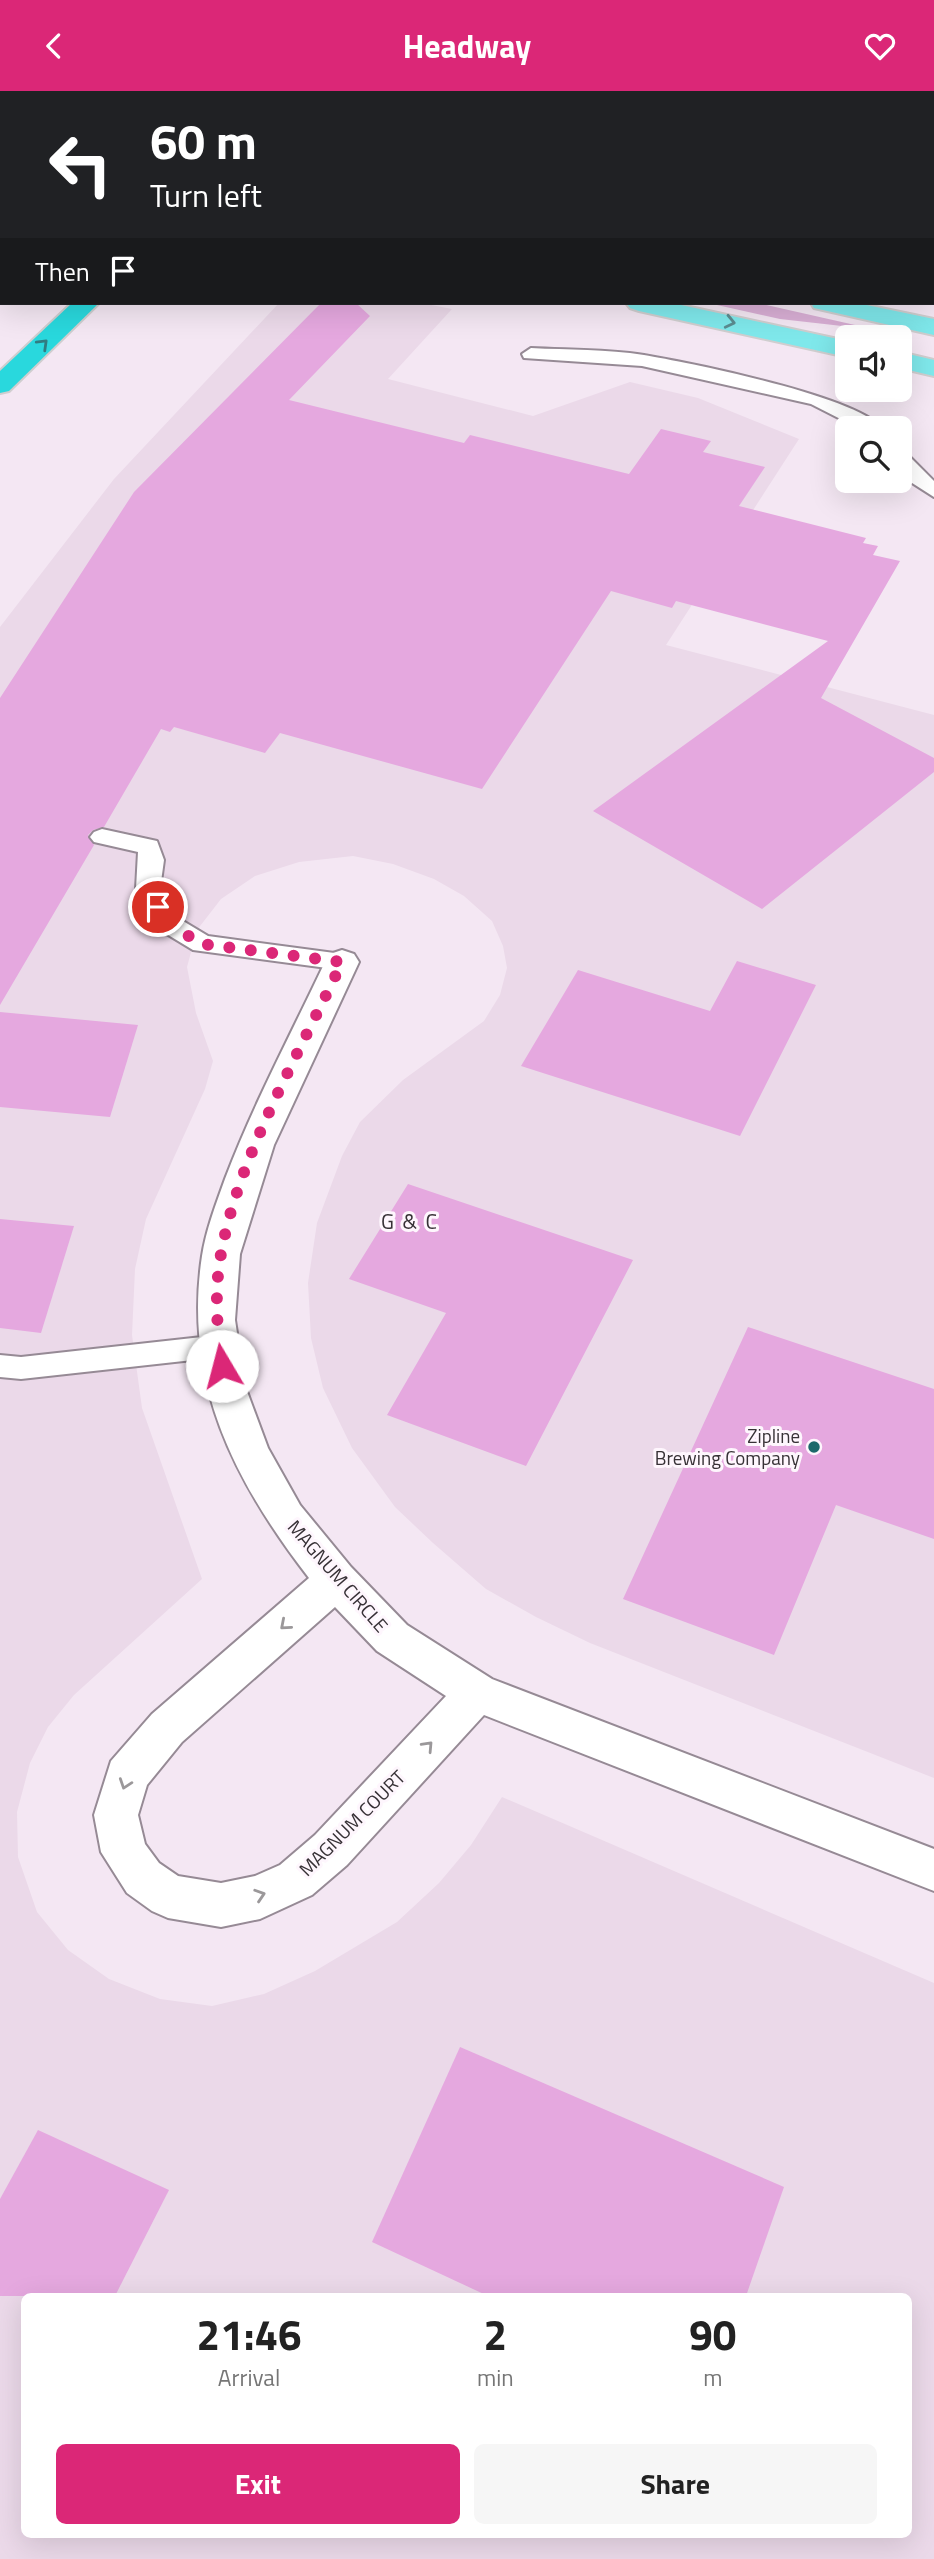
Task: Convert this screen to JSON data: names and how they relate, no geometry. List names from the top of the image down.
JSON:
{
  "streets": {
    "street": ["MAGNUM CIRCLE", "MAGNUM COURT"]
  },
  "crossings": [
    ["MAGNUM CIRCLE", "MAGNUM COURT"]
  ],
  "districts": ["G & C"],
  "places": ["Zipline Brewing Company"],
  "page": {
    "header": "Headway",
    "turn": ["60 m", "Turn left"],
    "then": "Then",
    "eta": [
      "21:46",
      "Arrival",
      "2",
      "min",
      "90",
      "m"
    ],
    "buttons": ["Exit", "Share"]
  }
}
